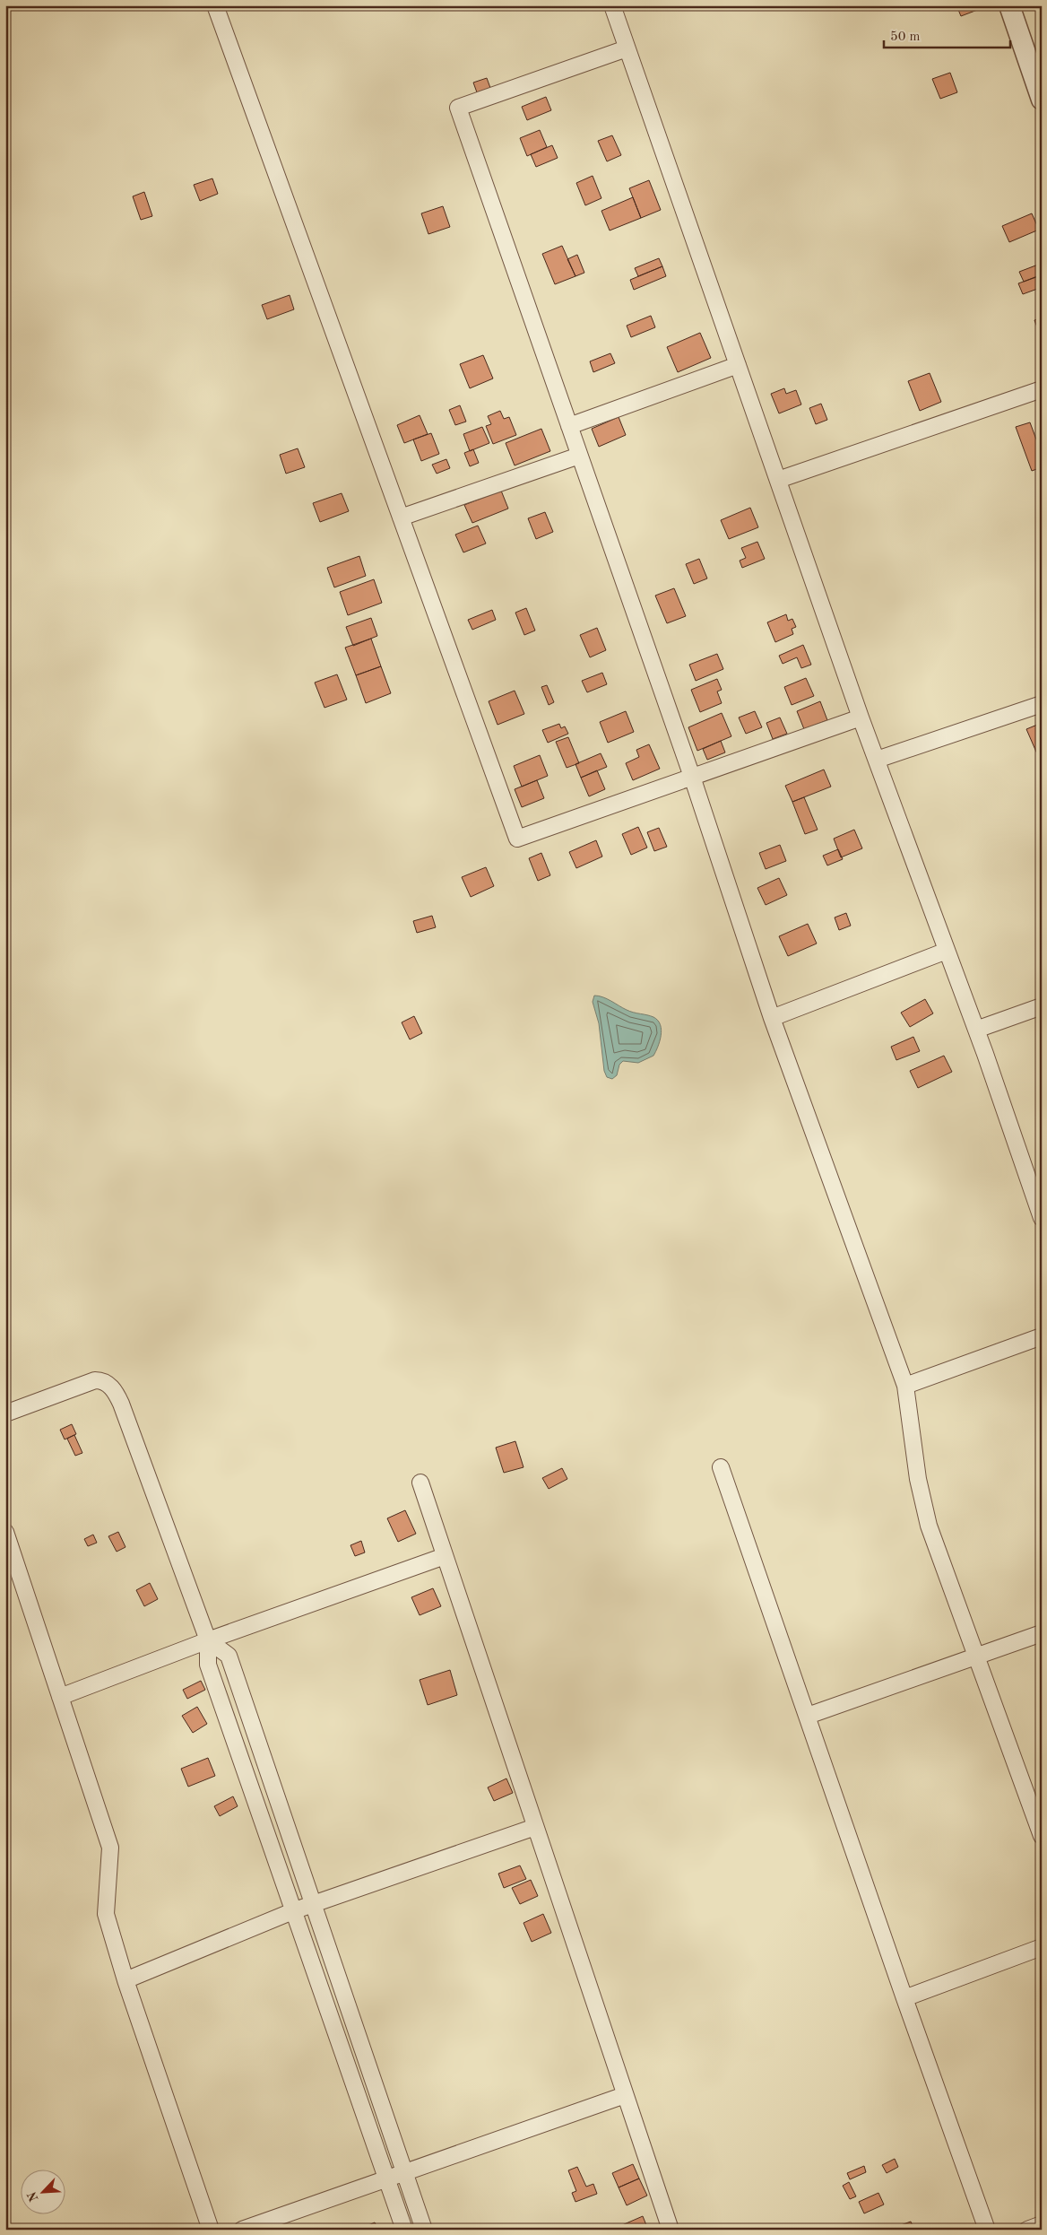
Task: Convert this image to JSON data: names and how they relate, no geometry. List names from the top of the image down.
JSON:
{
  "scale_bar": "50 m",
  "north": "bottom left"
}
